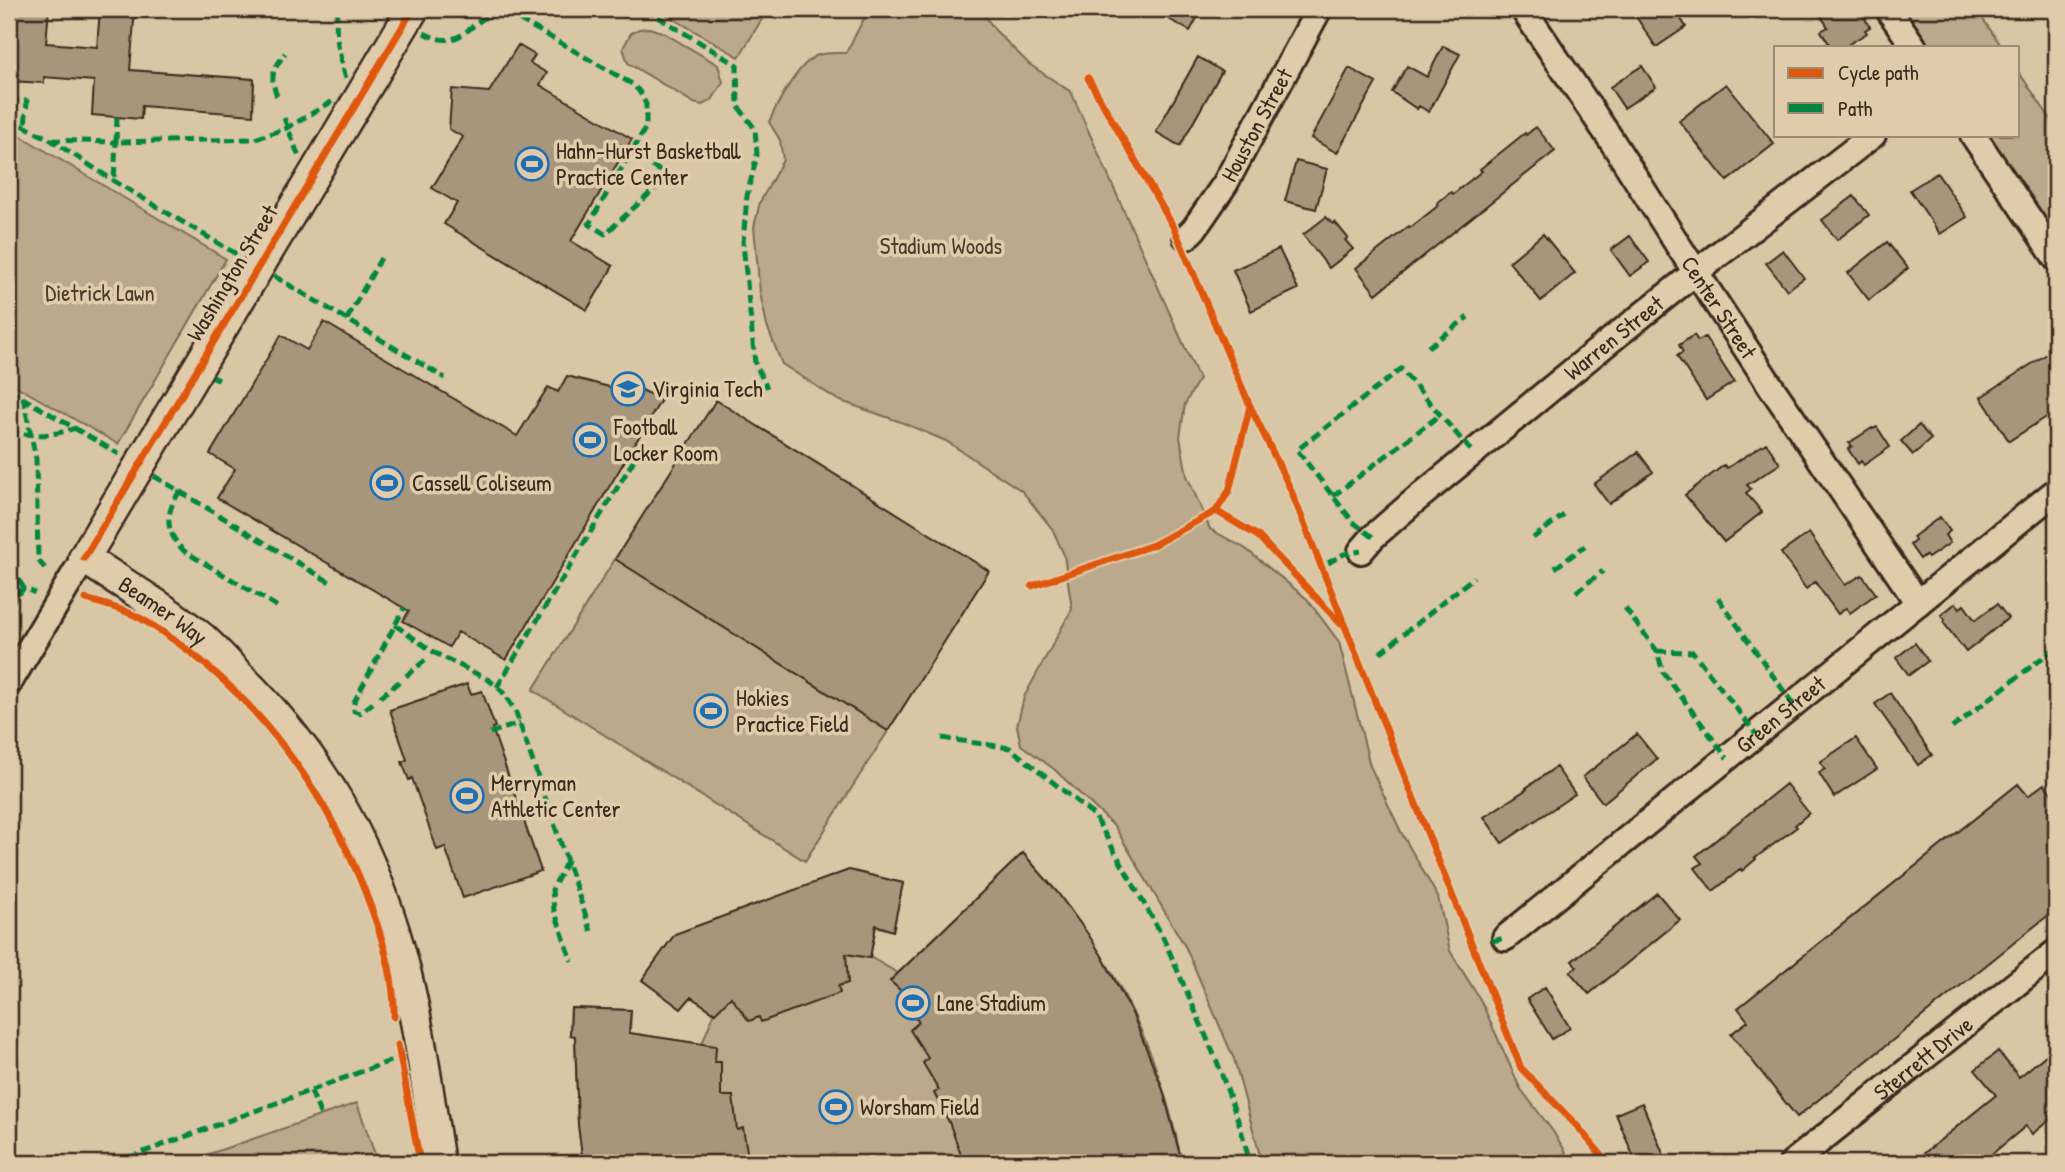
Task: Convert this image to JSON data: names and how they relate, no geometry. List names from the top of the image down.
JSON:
{
  "streets": {
    "main road": ["Washington Street", "Beamer Way"],
    "street": [
      "Houston Street",
      "Center Street",
      "Warren Street",
      "Green Street",
      "Sterrett Drive"
    ]
  },
  "crossings": [
    ["Washington Street", "Beamer Way"],
    ["Center Street", "Warren Street"],
    ["Center Street", "Green Street"]
  ],
  "parks": ["Stadium Woods", "Dietrick Lawn"],
  "places": {
    "sports": [
      "Hahn-Hurst Basketball Practice Center",
      "Football Locker Room",
      "Cassell Coliseum",
      "Hokies Practice Field",
      "Merryman Athletic Center",
      "Lane Stadium",
      "Worsham Field"
    ],
    "school or university": ["Virginia Tech"]
  },
  "legend": ["Cycle path", "Path"]
}
